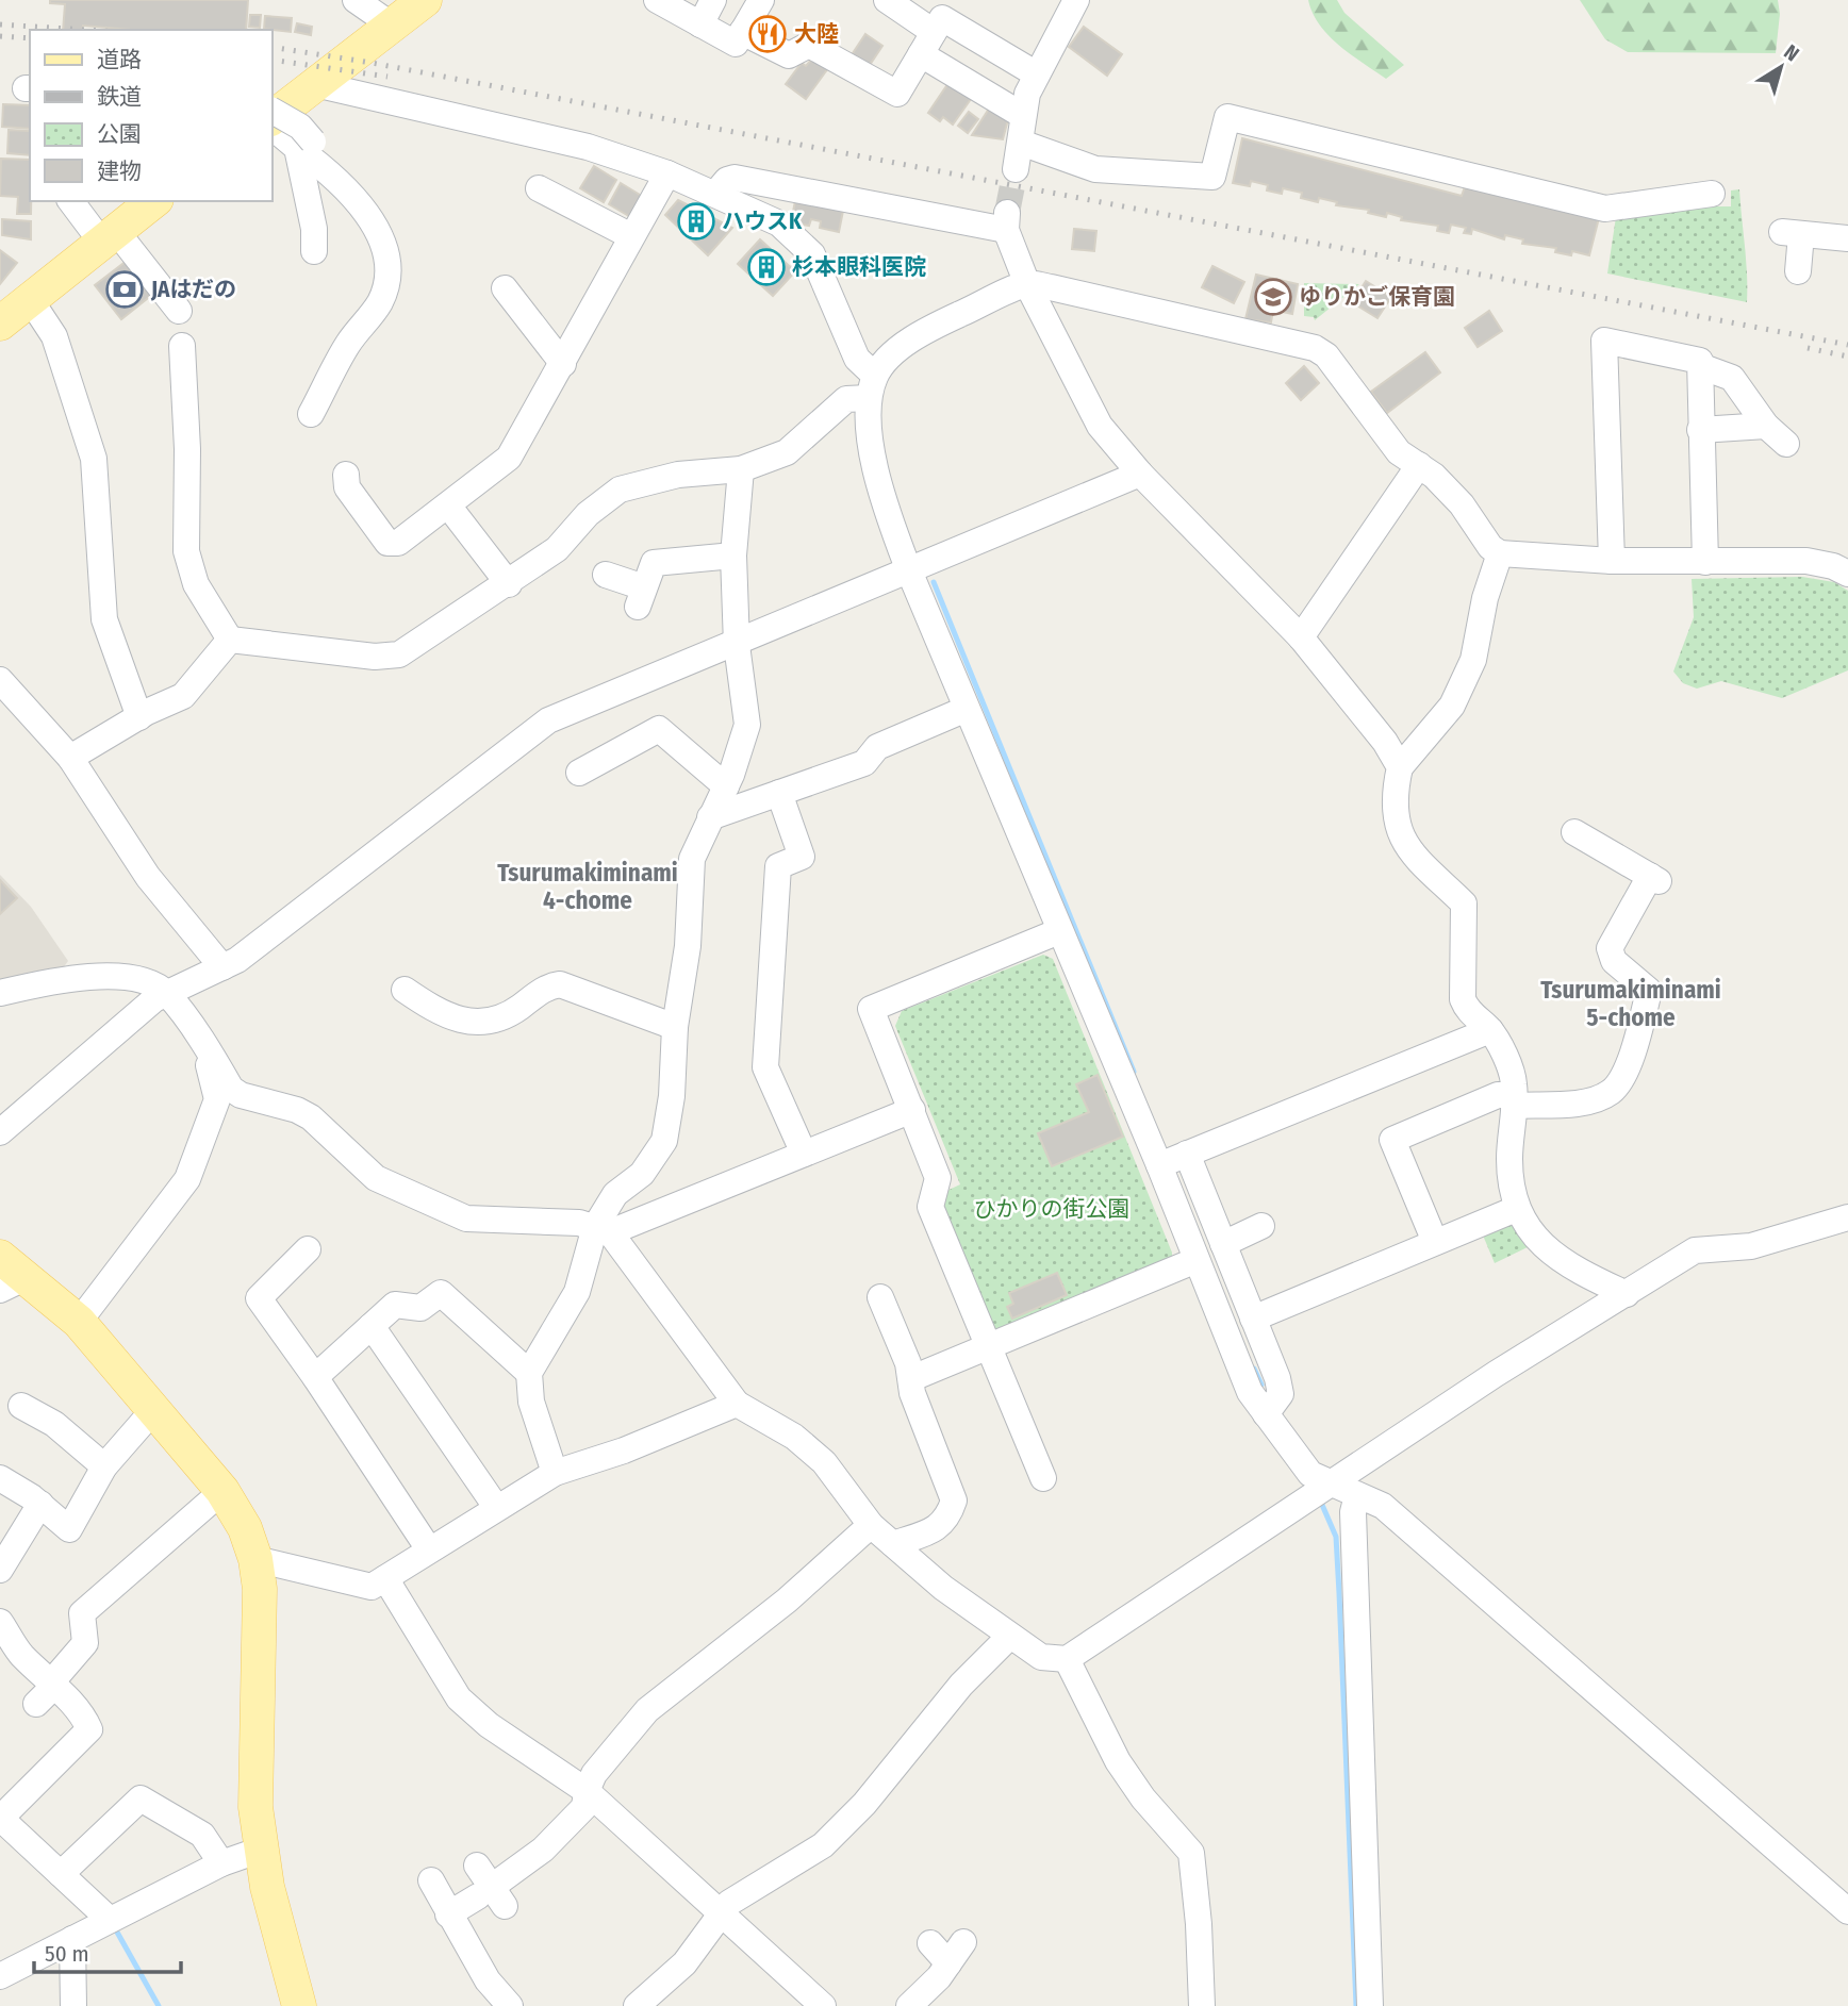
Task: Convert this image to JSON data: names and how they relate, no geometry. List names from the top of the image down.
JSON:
{
  "districts": ["Tsurumakiminami 4-chome", "Tsurumakiminami 5-chome"],
  "parks": ["ひかりの街公園"],
  "places": {
    "restaurant": ["大陸"],
    "building": ["ハウスK", "杉本眼科医院"],
    "bank": ["JAはだの"],
    "school or university": ["ゆりかご保育園"]
  },
  "legend": [
    "道路",
    "鉄道",
    "公園",
    "建物"
  ],
  "scale_bar": "50 m",
  "north": "top right"
}
